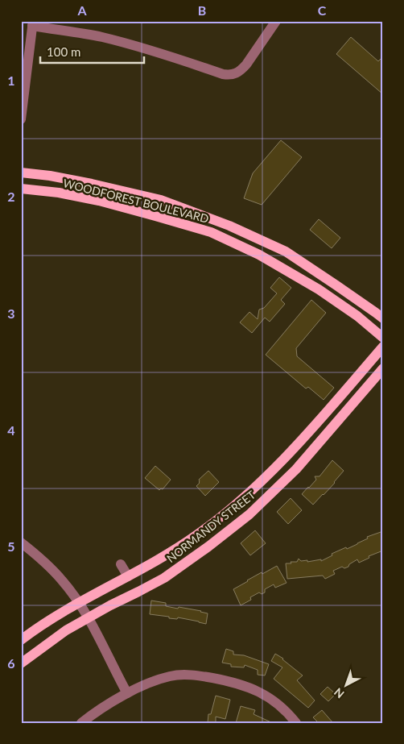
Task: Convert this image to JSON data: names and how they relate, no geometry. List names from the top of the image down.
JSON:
{
  "streets": {
    "main road": ["WOODFOREST BOULEVARD", "NORMANDY STREET"]
  },
  "scale_bar": "100 m",
  "north": "bottom left",
  "grid": {
    "columns": ["A", "B", "C"],
    "rows": [
      "1",
      "2",
      "3",
      "4",
      "5",
      "6"
    ]
  }
}
